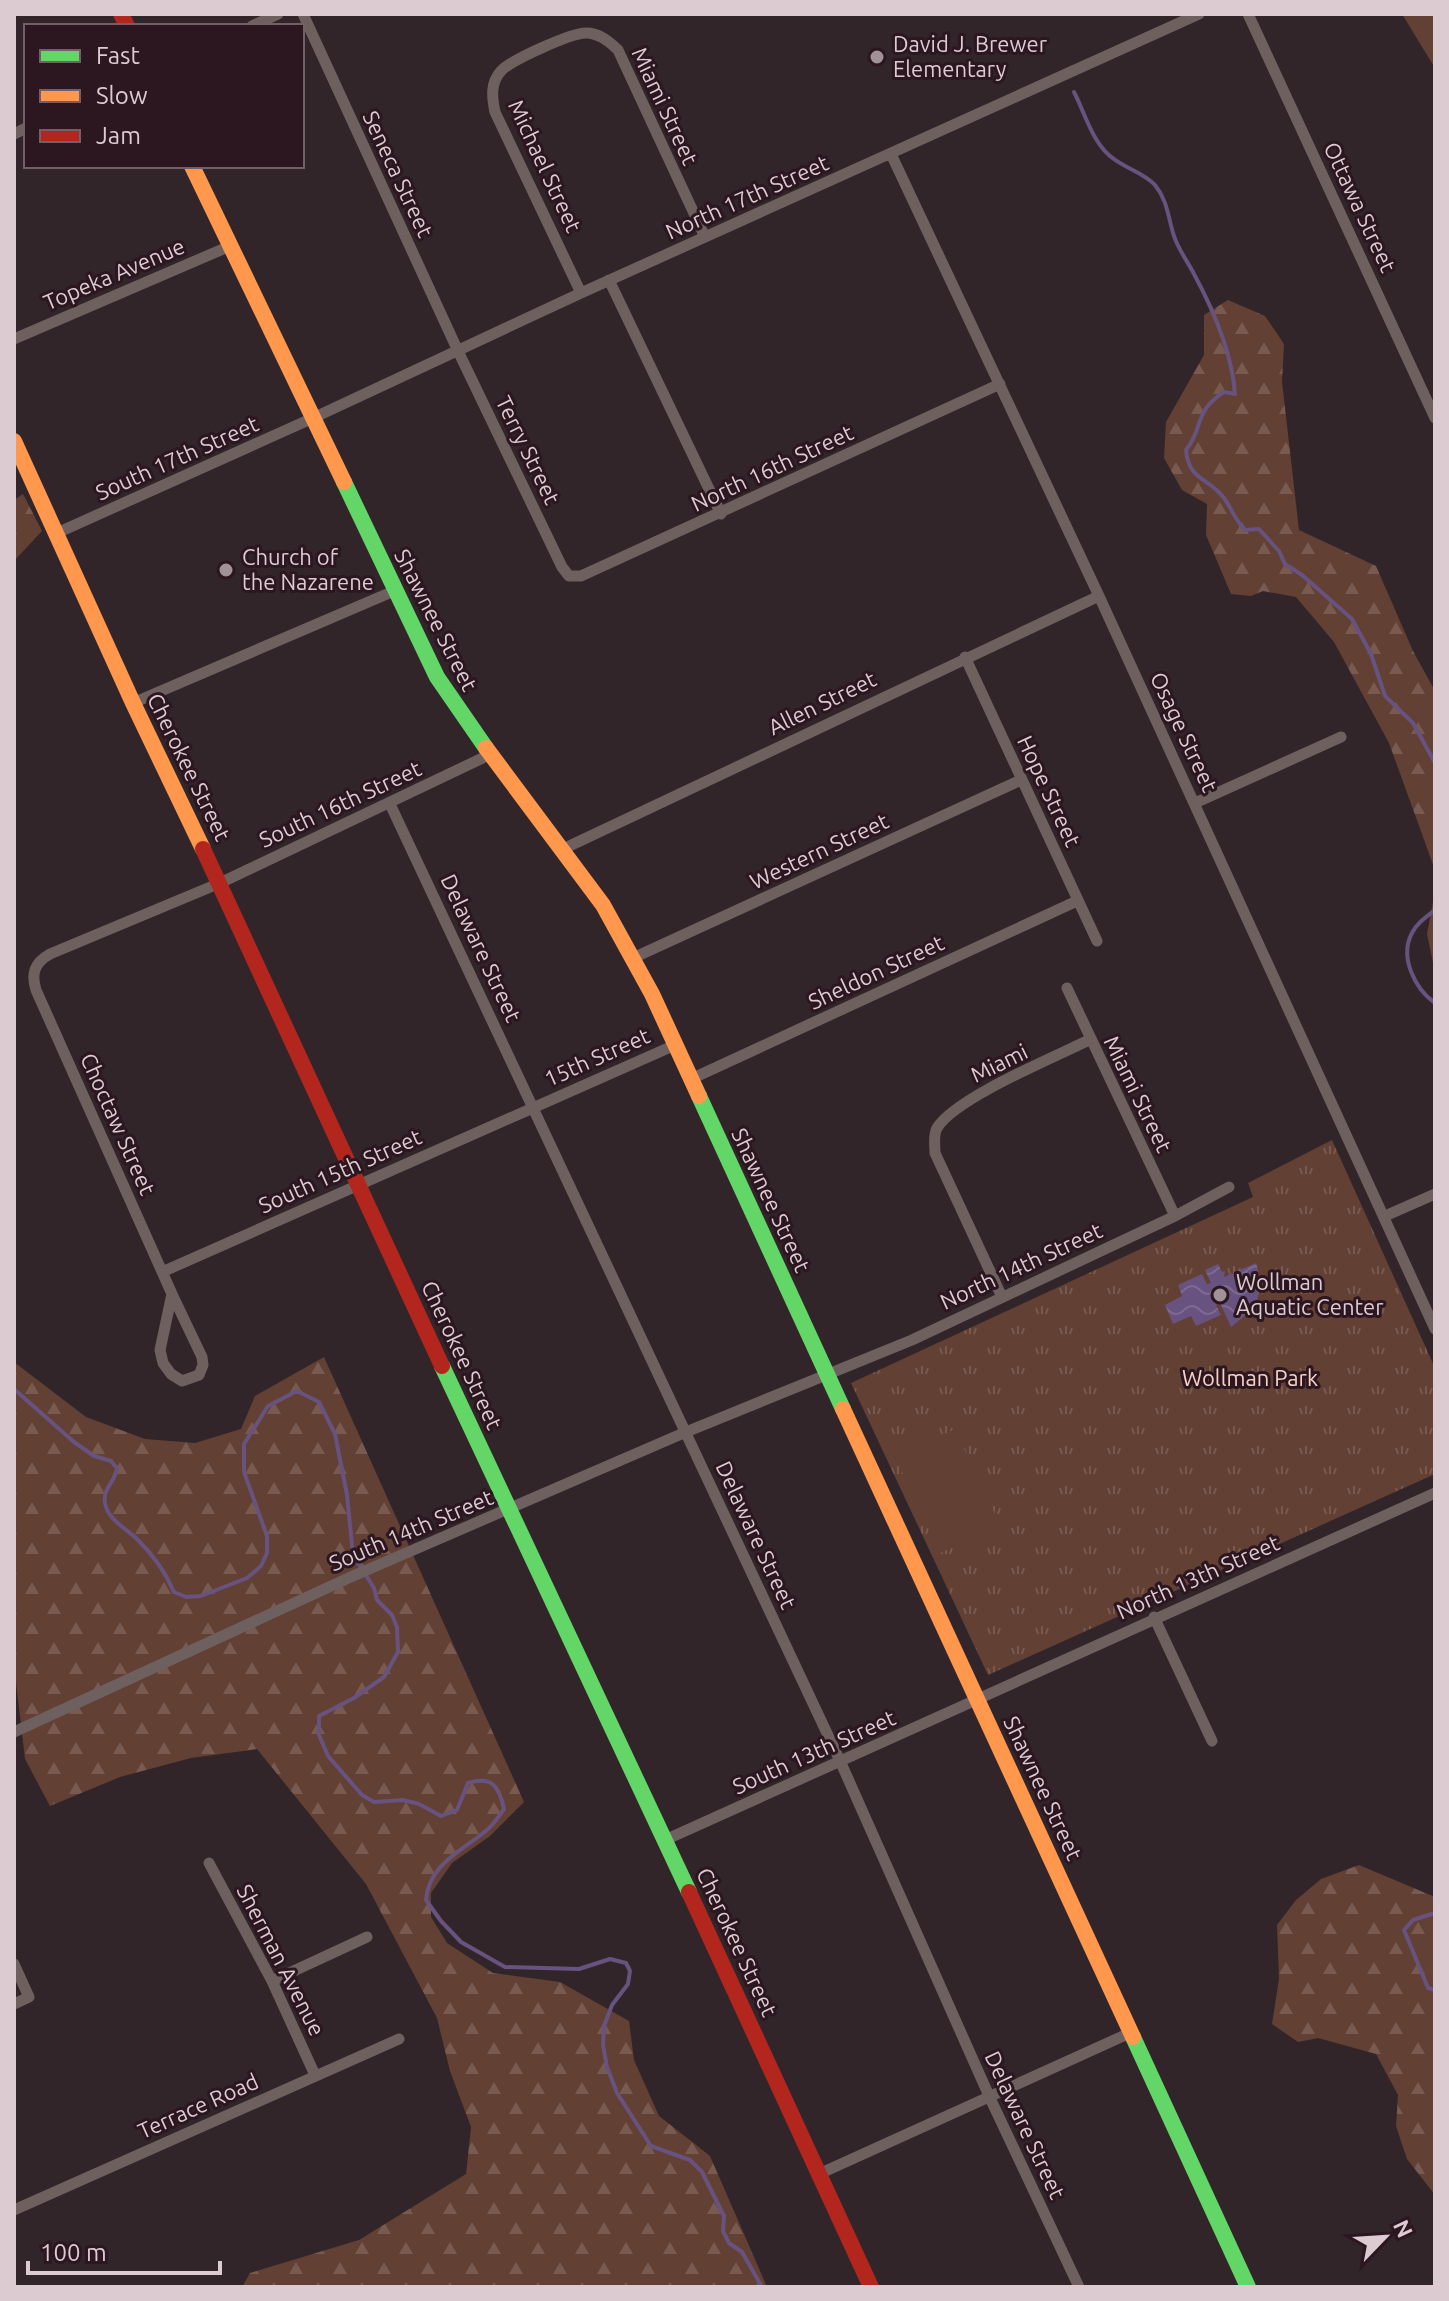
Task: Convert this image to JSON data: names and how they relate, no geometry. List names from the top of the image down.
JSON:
{
  "streets": {
    "street": [
      "Miami Street",
      "Michael Street",
      "Seneca Street",
      "North 17th Street",
      "Ottawa Street",
      "Topeka Avenue",
      "Terry Street",
      "South 17th Street",
      "North 16th Street",
      "Shawnee Street",
      "Allen Street",
      "Osage Street",
      "Cherokee Street",
      "Hope Street",
      "South 16th Street",
      "Western Street",
      "Delaware Street",
      "Sheldon Street",
      "15th Street",
      "Miami",
      "Choctaw Street",
      "South 15th Street",
      "North 14th Street",
      "South 14th Street",
      "North 13th Street",
      "South 13th Street",
      "Sherman Avenue",
      "Terrace Road"
    ]
  },
  "crossings": [
    ["Miami Street", "Michael Street"],
    ["Miami Street", "North 17th Street"],
    ["Miami Street", "Miami"],
    ["Miami Street", "North 14th Street"],
    ["Michael Street", "North 17th Street"],
    ["Seneca Street", "North 17th Street"],
    ["Seneca Street", "Terry Street"],
    ["North 17th Street", "Terry Street"],
    ["North 17th Street", "South 17th Street"],
    ["North 17th Street", "Shawnee Street"],
    ["North 17th Street", "Osage Street"],
    ["Topeka Avenue", "Shawnee Street"],
    ["Terry Street", "North 16th Street"],
    ["South 17th Street", "Shawnee Street"],
    ["South 17th Street", "Cherokee Street"],
    ["North 16th Street", "Osage Street"],
    ["Shawnee Street", "Allen Street"],
    ["Shawnee Street", "South 16th Street"],
    ["Shawnee Street", "Western Street"],
    ["Shawnee Street", "Sheldon Street"],
    ["Shawnee Street", "15th Street"],
    ["Shawnee Street", "North 14th Street"],
    ["Shawnee Street", "South 14th Street"],
    ["Shawnee Street", "North 13th Street"],
    ["Shawnee Street", "South 13th Street"],
    ["Allen Street", "Osage Street"],
    ["Allen Street", "Hope Street"],
    ["Cherokee Street", "South 16th Street"],
    ["Cherokee Street", "South 15th Street"],
    ["Cherokee Street", "South 14th Street"],
    ["Cherokee Street", "South 13th Street"],
    ["Hope Street", "Western Street"],
    ["Hope Street", "Sheldon Street"],
    ["South 16th Street", "Delaware Street"],
    ["South 16th Street", "Choctaw Street"],
    ["Delaware Street", "15th Street"],
    ["Delaware Street", "South 15th Street"],
    ["Delaware Street", "South 14th Street"],
    ["Delaware Street", "South 13th Street"],
    ["15th Street", "South 15th Street"],
    ["Miami", "North 14th Street"],
    ["Choctaw Street", "South 15th Street"],
    ["North 14th Street", "South 14th Street"],
    ["North 13th Street", "South 13th Street"],
    ["Sherman Avenue", "Terrace Road"]
  ],
  "parks": ["Wollman Park"],
  "places": ["David J. Brewer Elementary", "Church of the Nazarene", "Wollman Aquatic Center"],
  "legend": ["Fast", "Slow", "Jam"],
  "scale_bar": "100 m",
  "north": "top right"
}
